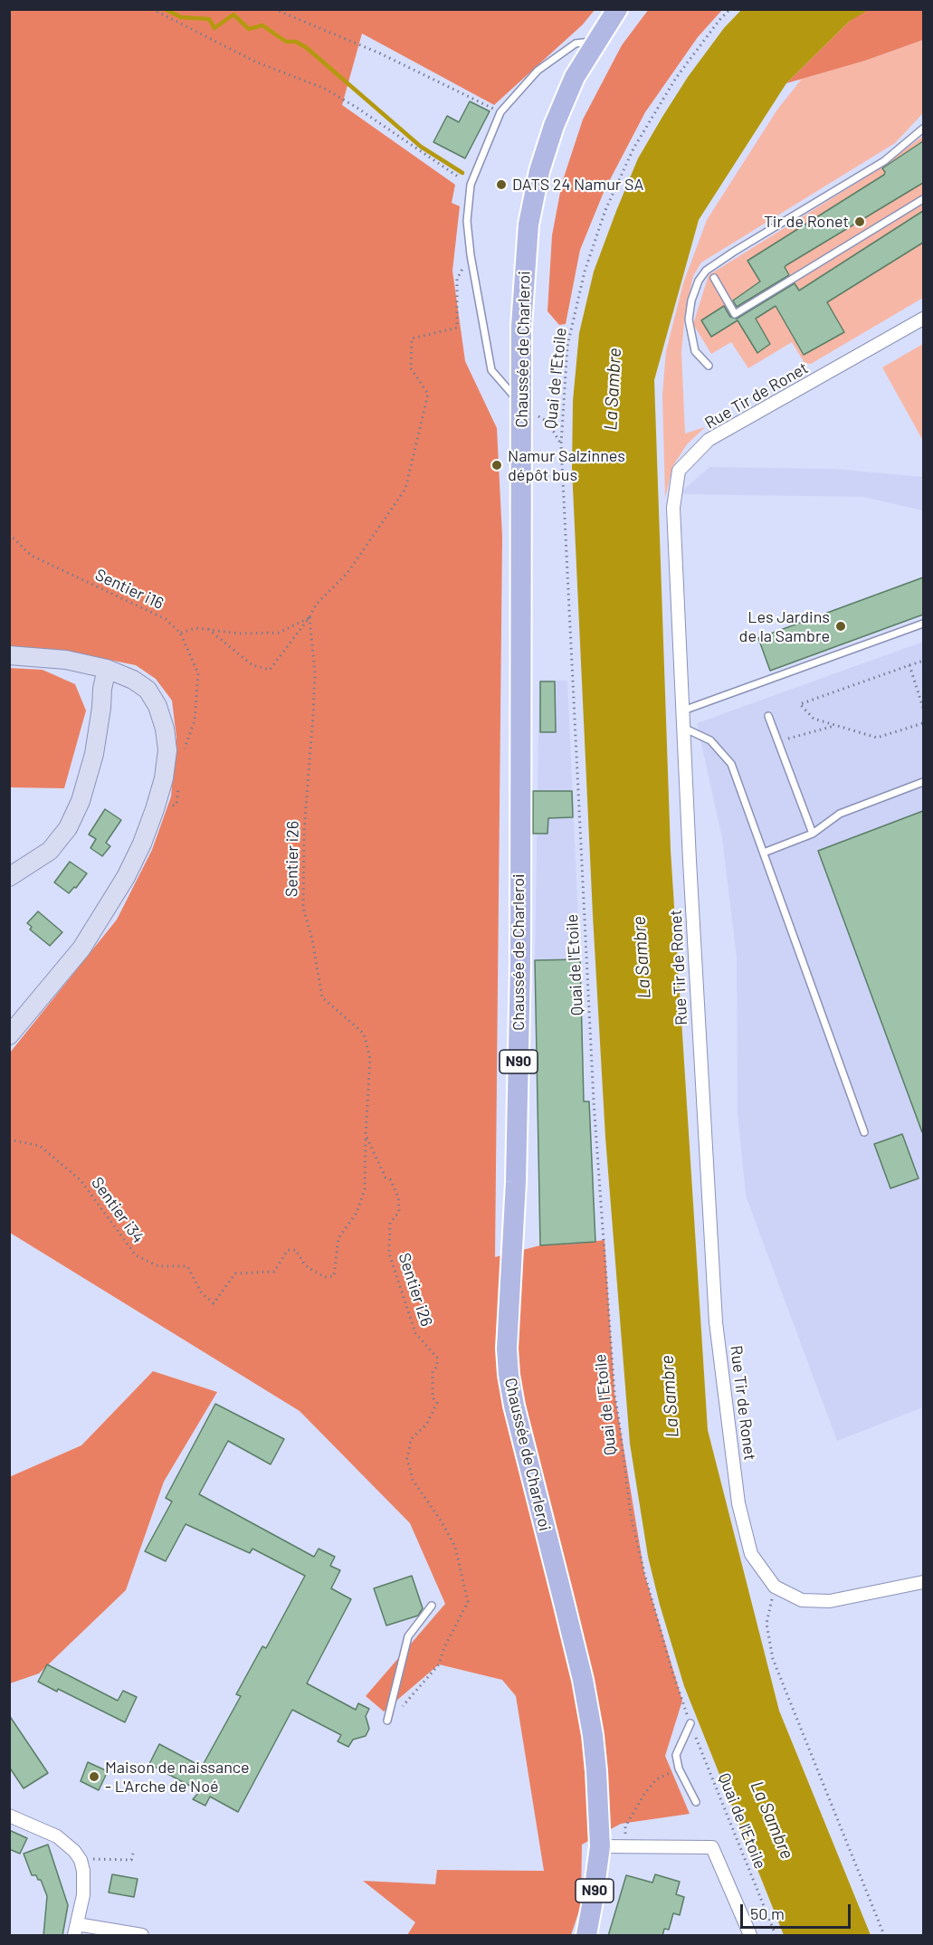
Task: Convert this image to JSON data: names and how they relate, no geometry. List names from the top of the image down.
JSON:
{
  "streets": {
    "main road": ["Chaussée de Charleroi", "N90"],
    "street": ["Rue Tir de Ronet"],
    "path": [
      "Quai de l'Etoile",
      "Sentier i16",
      "Sentier i26",
      "Sentier i34"
    ]
  },
  "crossings": [
    ["Sentier i26", "Sentier i34"]
  ],
  "water": ["La Sambre"],
  "places": [
    "DATS 24 Namur SA",
    "Tir de Ronet",
    "Namur Salzinnes dépôt bus",
    "Les Jardins de la Sambre",
    "Maison de naissance - L'Arche de Noé"
  ],
  "scale_bar": "50 m"
}
